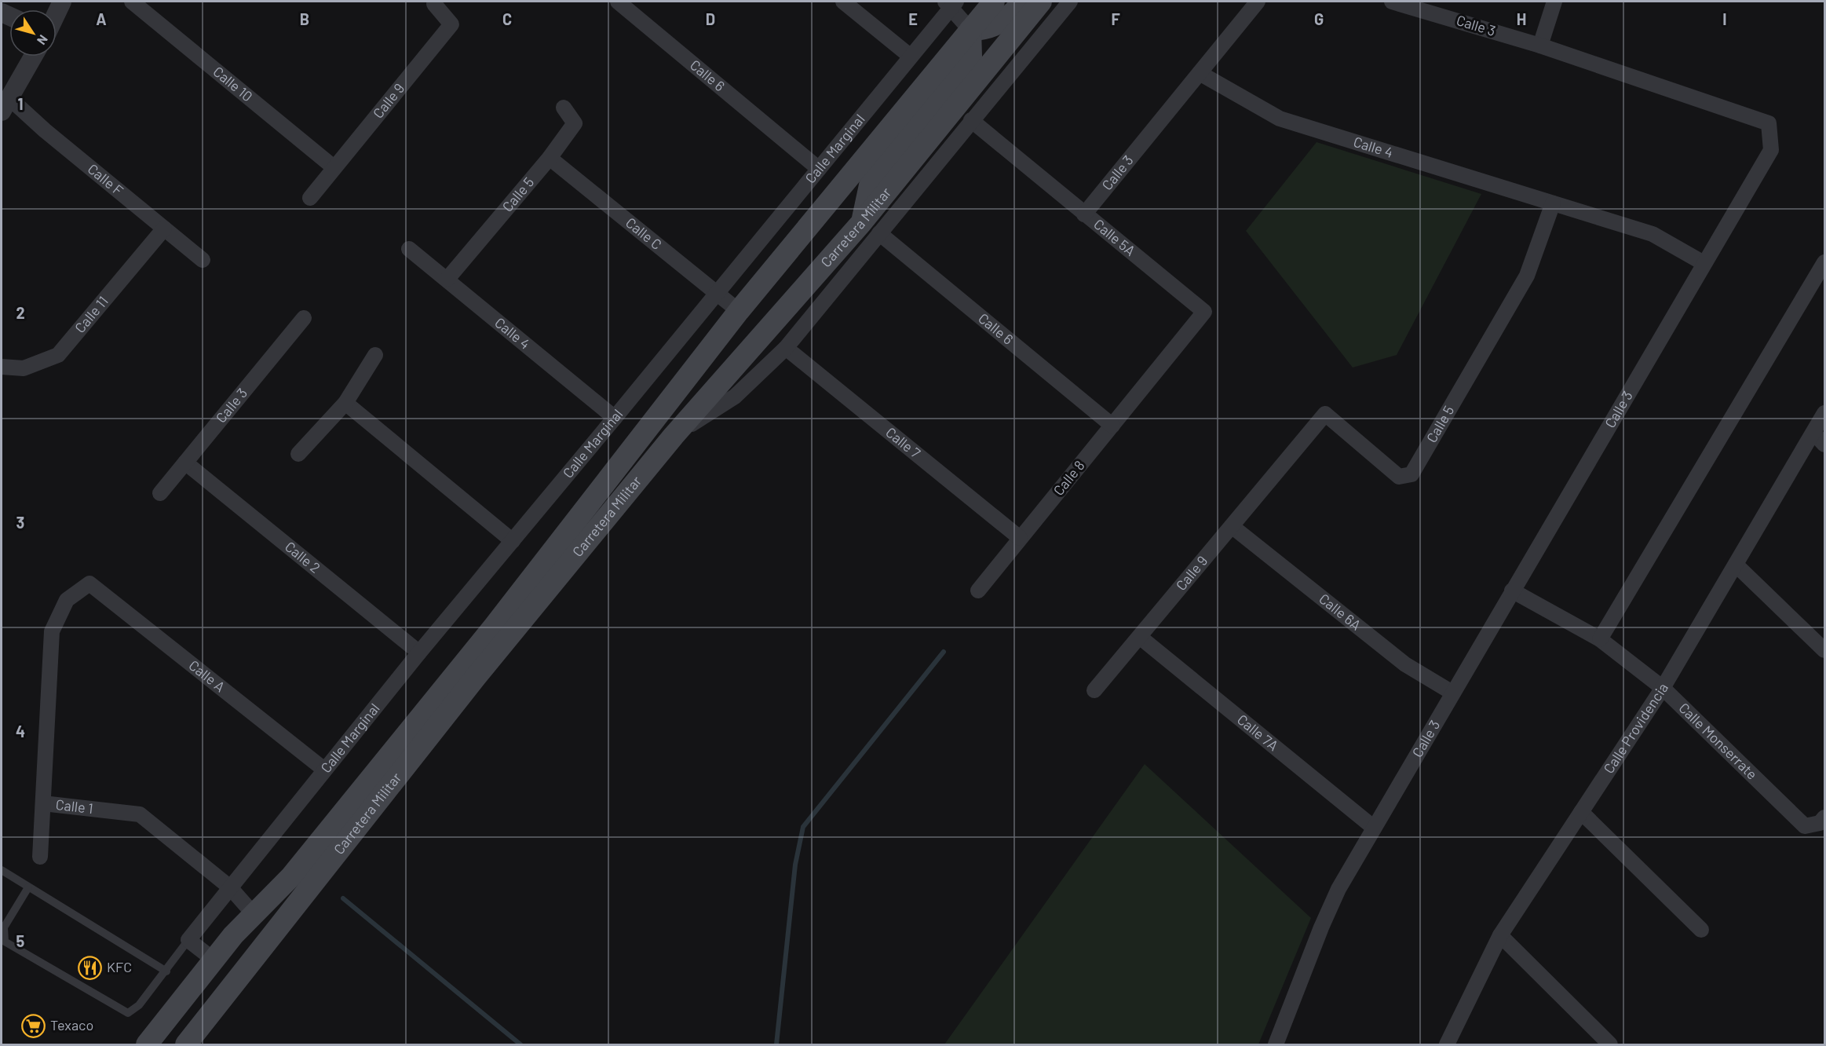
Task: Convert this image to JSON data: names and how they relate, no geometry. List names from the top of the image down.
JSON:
{
  "streets": {
    "main road": ["Carretera Militar"],
    "street": [
      "Calle 3",
      "Calle 6",
      "Calle 10",
      "Calle 9",
      "Calle 4",
      "Calle Marginal",
      "Calle F",
      "Calle 5",
      "Calle C",
      "Calle 5A",
      "Calle 11",
      "Calle 7",
      "Calle 8",
      "Calle 2",
      "Calle 6A",
      "Calle A",
      "Calle Providencia",
      "Calle 7A",
      "Calle Monserrate",
      "Calle 1"
    ]
  },
  "crossings": [
    ["Calle 3", "Calle 4"],
    ["Calle 3", "Calle 5A"],
    ["Calle 3", "Calle 2"],
    ["Calle 3", "Calle 6A"],
    ["Calle 3", "Calle 7A"],
    ["Calle 3", "Calle Monserrate"],
    ["Calle 6", "Calle Marginal"],
    ["Calle 6", "Carretera Militar"],
    ["Calle 6", "Calle 8"],
    ["Calle 10", "Calle 9"],
    ["Calle 9", "Calle 5"],
    ["Calle 9", "Calle 6A"],
    ["Calle 9", "Calle 7A"],
    ["Calle 4", "Calle Marginal"],
    ["Calle 4", "Calle 5"],
    ["Calle Marginal", "Calle C"],
    ["Calle Marginal", "Calle 2"],
    ["Calle Marginal", "Calle A"],
    ["Calle Marginal", "Calle 1"],
    ["Calle F", "Calle 11"],
    ["Calle 5", "Calle C"],
    ["Carretera Militar", "Calle C"],
    ["Calle 5A", "Calle 8"],
    ["Calle 7", "Calle 8"],
    ["Calle A", "Calle 1"],
    ["Calle Providencia", "Calle Monserrate"]
  ],
  "places": {
    "restaurant": ["KFC"],
    "supermarket": ["Texaco"]
  },
  "north": "bottom right",
  "grid": {
    "columns": [
      "A",
      "B",
      "C",
      "D",
      "E",
      "F",
      "G",
      "H",
      "I"
    ],
    "rows": [
      "1",
      "2",
      "3",
      "4",
      "5"
    ]
  }
}
